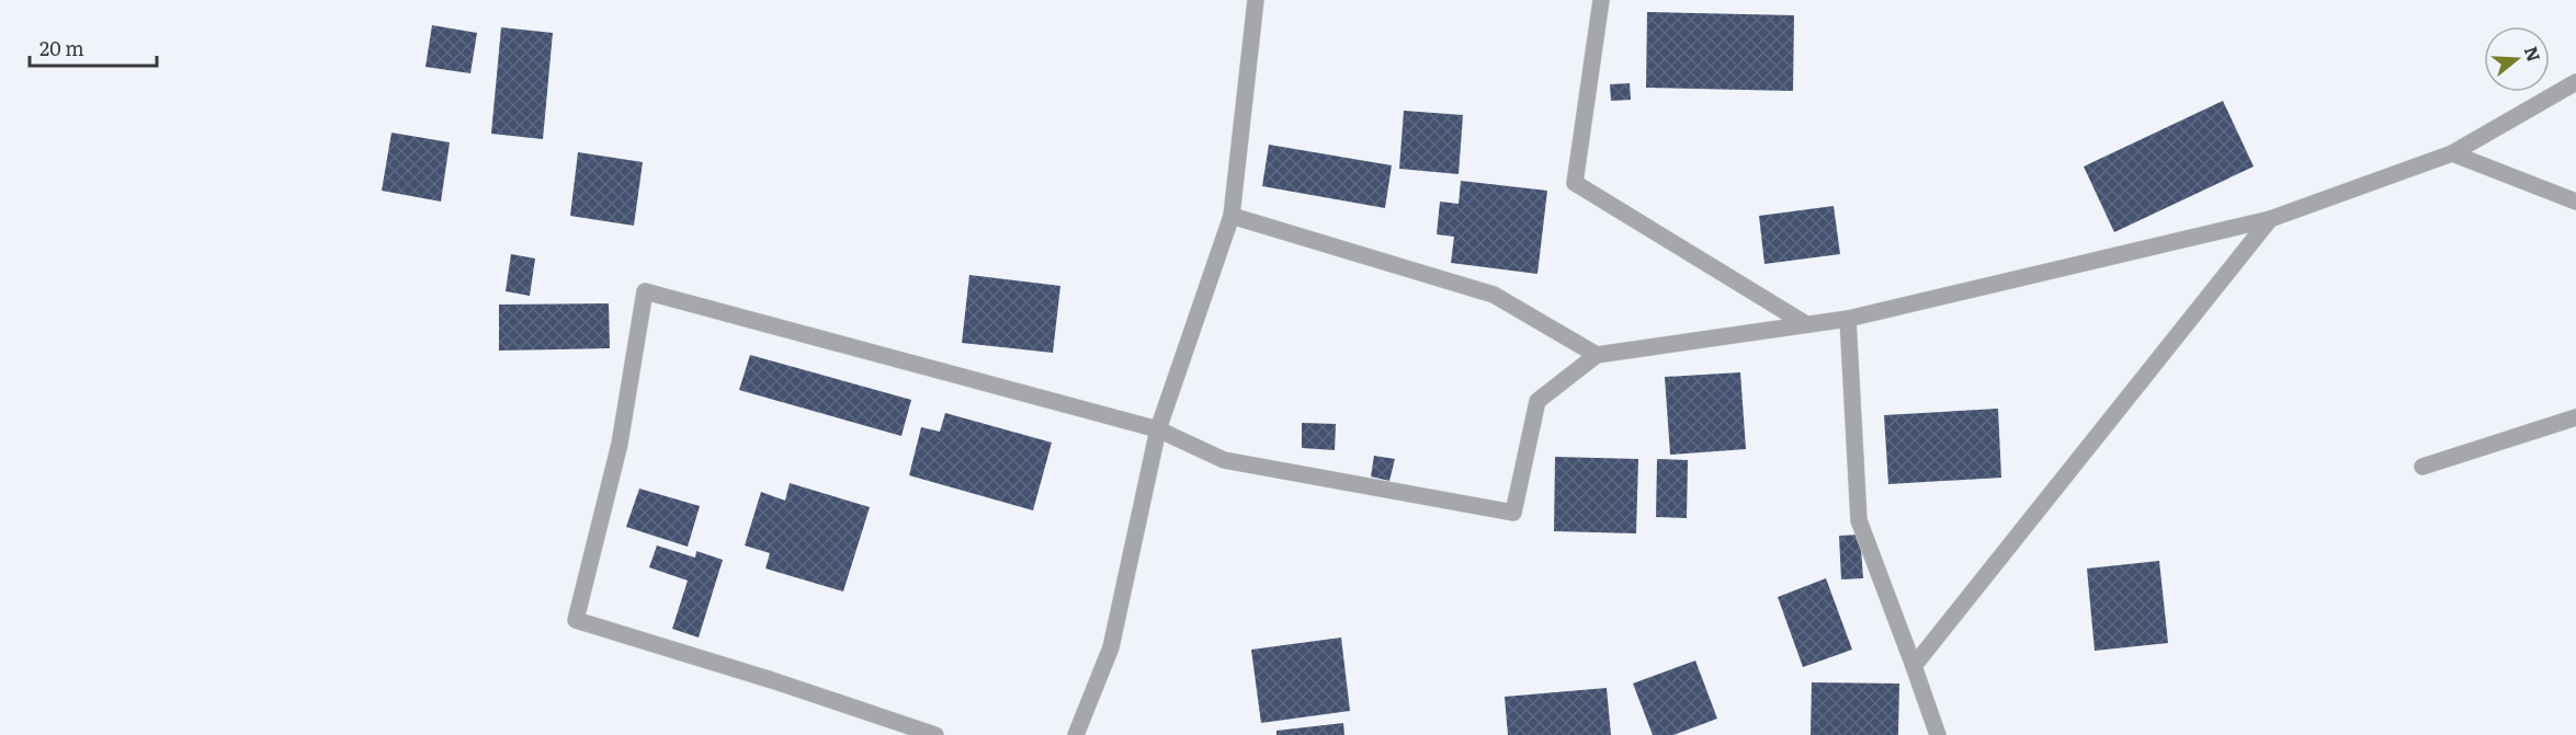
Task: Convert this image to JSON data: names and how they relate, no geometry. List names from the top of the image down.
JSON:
{
  "scale_bar": "20 m",
  "north": "right"
}
